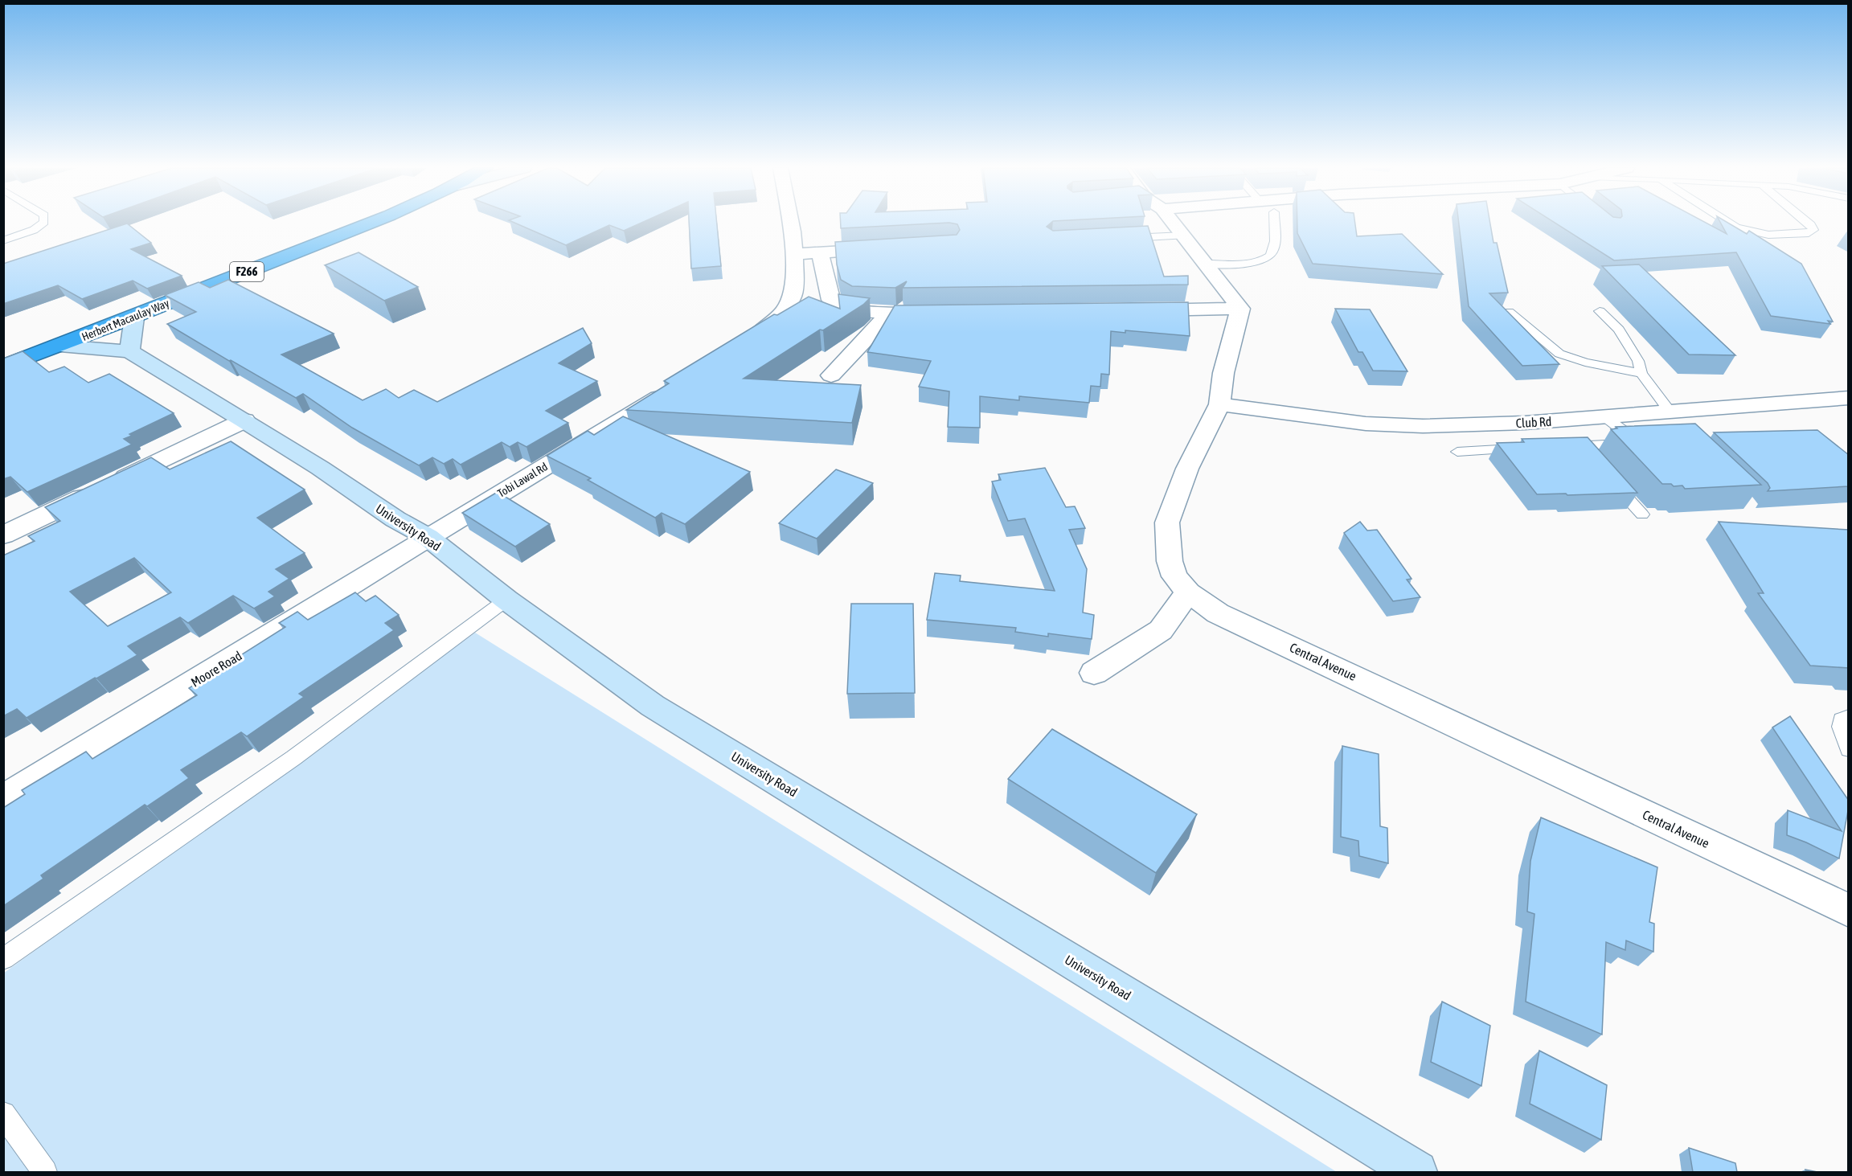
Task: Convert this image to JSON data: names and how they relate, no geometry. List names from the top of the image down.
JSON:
{
  "streets": {
    "highway": ["F266", "Herbert Macaulay Way"],
    "main road": ["University Road"],
    "street": [
      "Club Rd",
      "Tobi Lawal Rd",
      "Central Avenue",
      "Moore Road"
    ]
  },
  "crossings": [
    ["Club Rd", "Central Avenue"],
    ["Tobi Lawal Rd", "University Road"],
    ["Tobi Lawal Rd", "Moore Road"],
    ["University Road", "Moore Road"]
  ]
}
